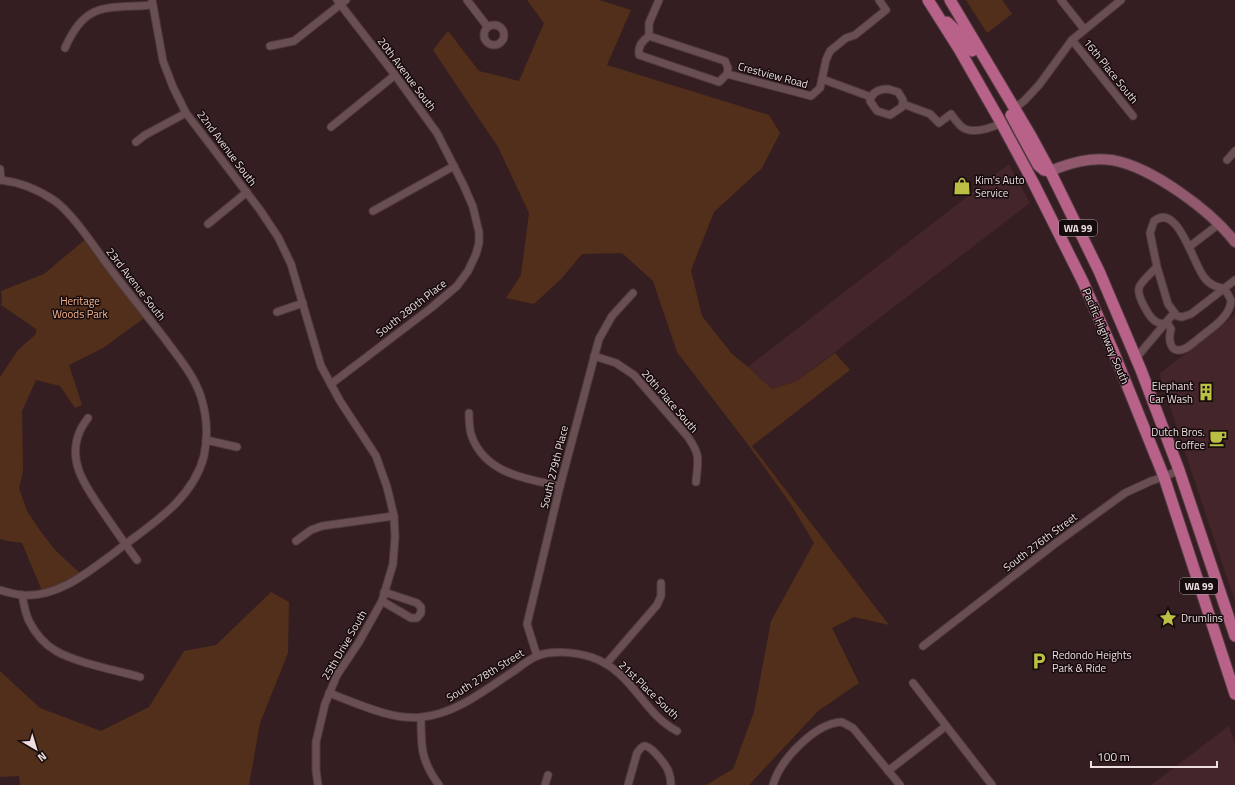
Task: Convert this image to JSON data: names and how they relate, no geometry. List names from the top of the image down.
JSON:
{
  "streets": {
    "main road": ["WA 99", "Pacific Highway South"],
    "street": [
      "16th Place South",
      "20th Avenue South",
      "Crestview Road",
      "22nd Avenue South",
      "23rd Avenue South",
      "South 280th Place",
      "20th Place South",
      "South 279th Place",
      "South 276th Street",
      "25th Drive South",
      "South 278th Street",
      "21st Place South"
    ]
  },
  "crossings": [
    ["20th Avenue South", "South 280th Place"],
    ["22nd Avenue South", "South 280th Place"],
    ["22nd Avenue South", "25th Drive South"],
    ["Pacific Highway South", "South 276th Street"],
    ["20th Place South", "South 279th Place"],
    ["South 279th Place", "South 278th Street"],
    ["South 279th Place", "21st Place South"],
    ["25th Drive South", "South 278th Street"],
    ["South 278th Street", "21st Place South"]
  ],
  "parks": ["Heritage Woods Park"],
  "places": {
    "shop": ["Kim's Auto Service"],
    "building": ["Elephant Car Wash"],
    "cafe": ["Dutch Bros. Coffee"],
    "place": ["Drumlins"],
    "parking": ["Redondo Heights Park & Ride"]
  },
  "scale_bar": "100 m",
  "north": "bottom right"
}
